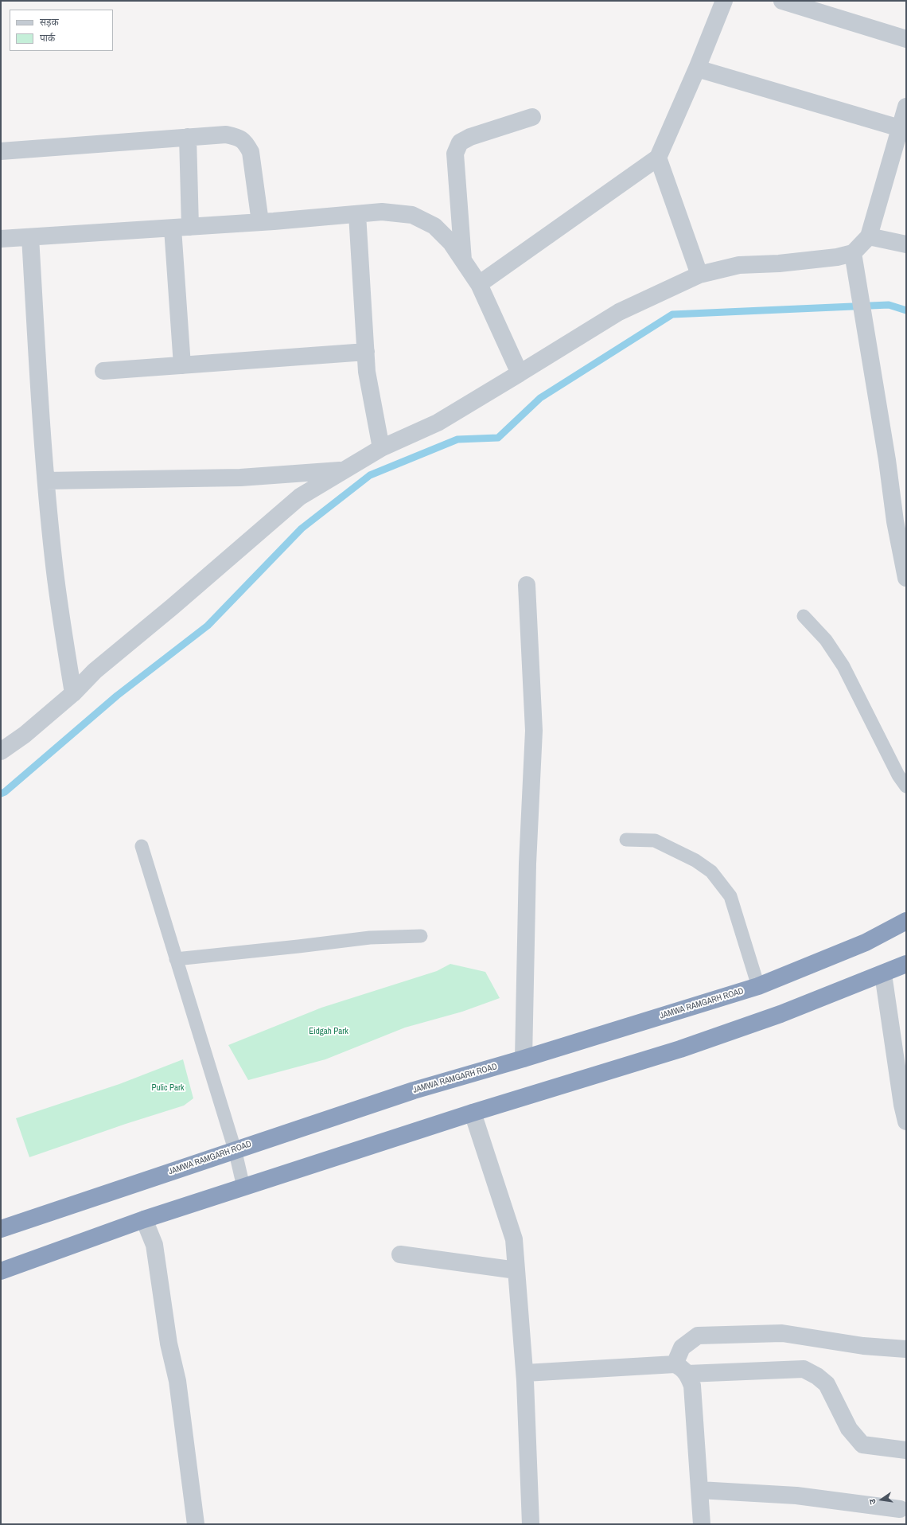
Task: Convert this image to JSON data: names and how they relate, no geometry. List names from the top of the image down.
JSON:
{
  "streets": {
    "highway": ["JAMWA RAMGARH ROAD"]
  },
  "parks": ["Eidgah Park", "Pulic Park"],
  "legend": ["सड़क", "पार्क"],
  "north": "left"
}
